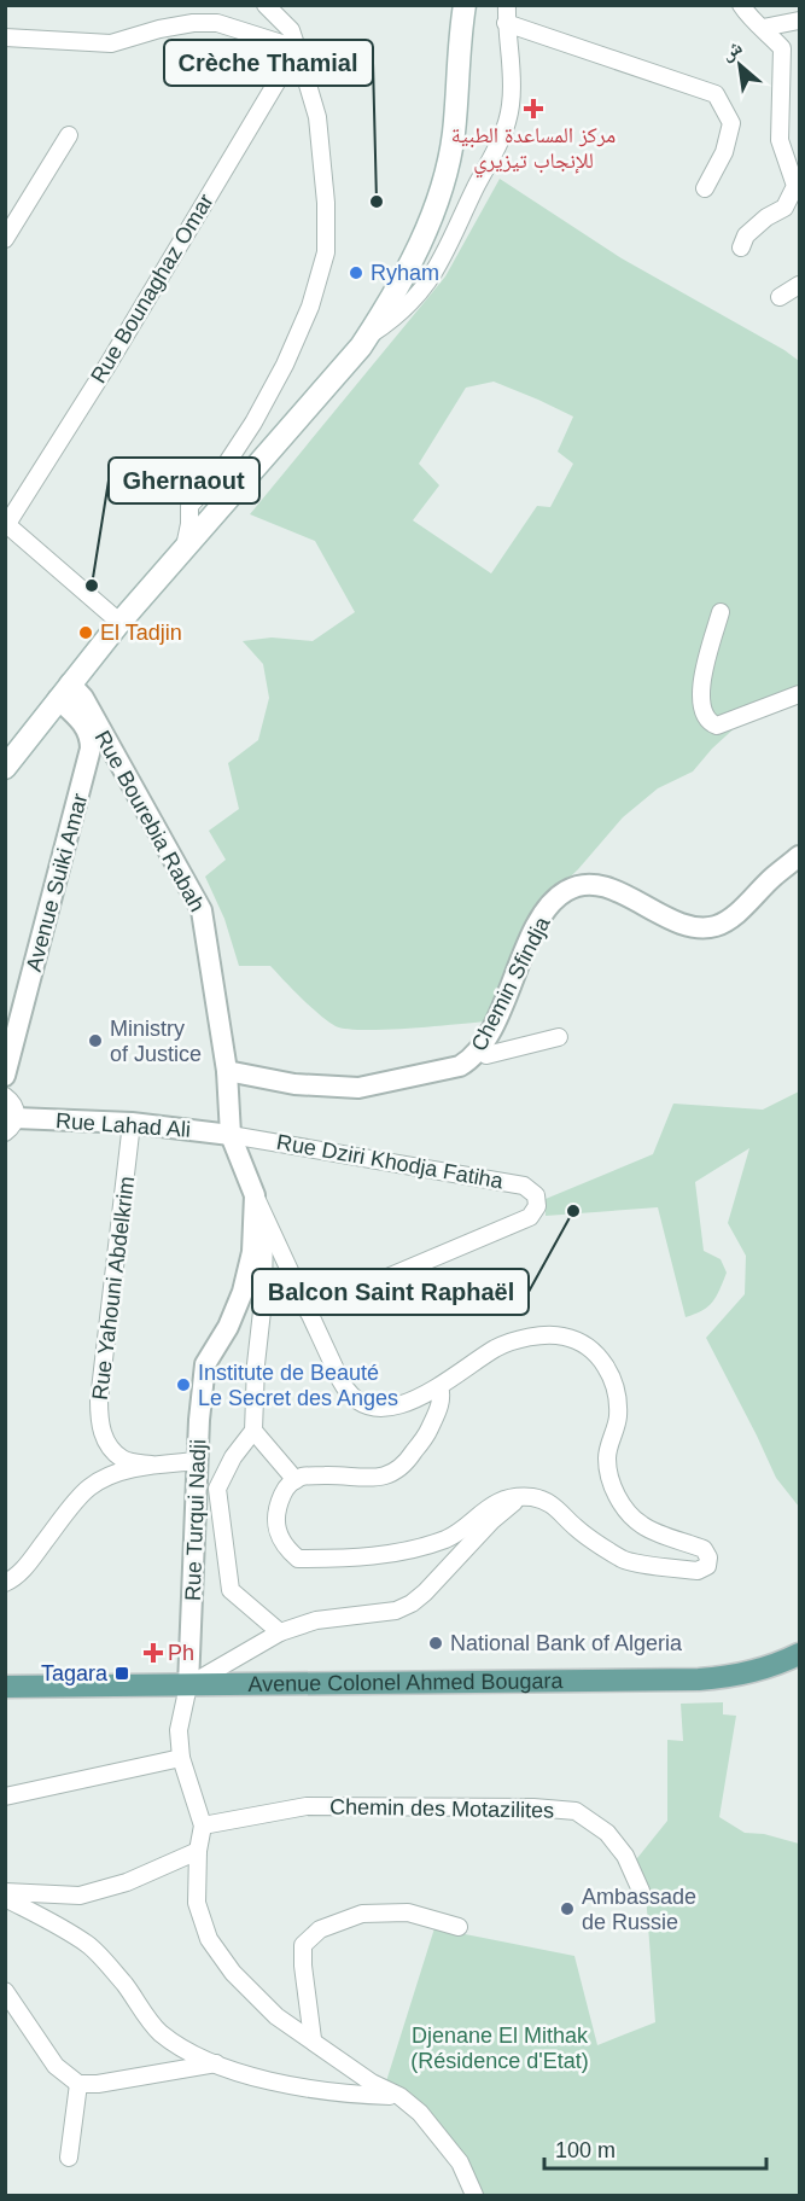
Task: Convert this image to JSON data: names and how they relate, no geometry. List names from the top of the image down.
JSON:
{
  "streets": {
    "main road": ["Avenue Colonel Ahmed Bougara"],
    "street": [
      "Rue Bounaghaz Omar",
      "Rue Bourebia Rabah",
      "Avenue Suiki Amar",
      "Chemin Sfindja",
      "Rue Lahad Ali",
      "Rue Dziri Khodja Fatiha",
      "Rue Yahouni Abdelkrim",
      "Rue Turqui Nadji",
      "Chemin des Motazilites"
    ]
  },
  "crossings": [
    ["Rue Bourebia Rabah", "Avenue Suiki Amar"],
    ["Rue Bourebia Rabah", "Chemin Sfindja"],
    ["Rue Bourebia Rabah", "Rue Lahad Ali"],
    ["Rue Bourebia Rabah", "Rue Dziri Khodja Fatiha"],
    ["Rue Bourebia Rabah", "Rue Turqui Nadji"],
    ["Rue Lahad Ali", "Rue Dziri Khodja Fatiha"],
    ["Rue Lahad Ali", "Rue Yahouni Abdelkrim"],
    ["Rue Turqui Nadji", "Avenue Colonel Ahmed Bougara"],
    ["Rue Turqui Nadji", "Chemin des Motazilites"]
  ],
  "parks": ["Djenane El Mithak (Résidence d'Etat)"],
  "places": {
    "health": ["مركز المساعدة الطبية للإنجاب تيزيري", "Ph"],
    "other": [
      "Crèche Thamial",
      "Ryham",
      "Ghernaout",
      "El Tadjin",
      "Ministry of Justice",
      "Balcon Saint Raphaël",
      "Institute de Beauté Le Secret des Anges",
      "National Bank of Algeria",
      "Ambassade de Russie"
    ],
    "transit": ["Tagara"]
  },
  "scale_bar": "100 m",
  "north": "top left"
}
